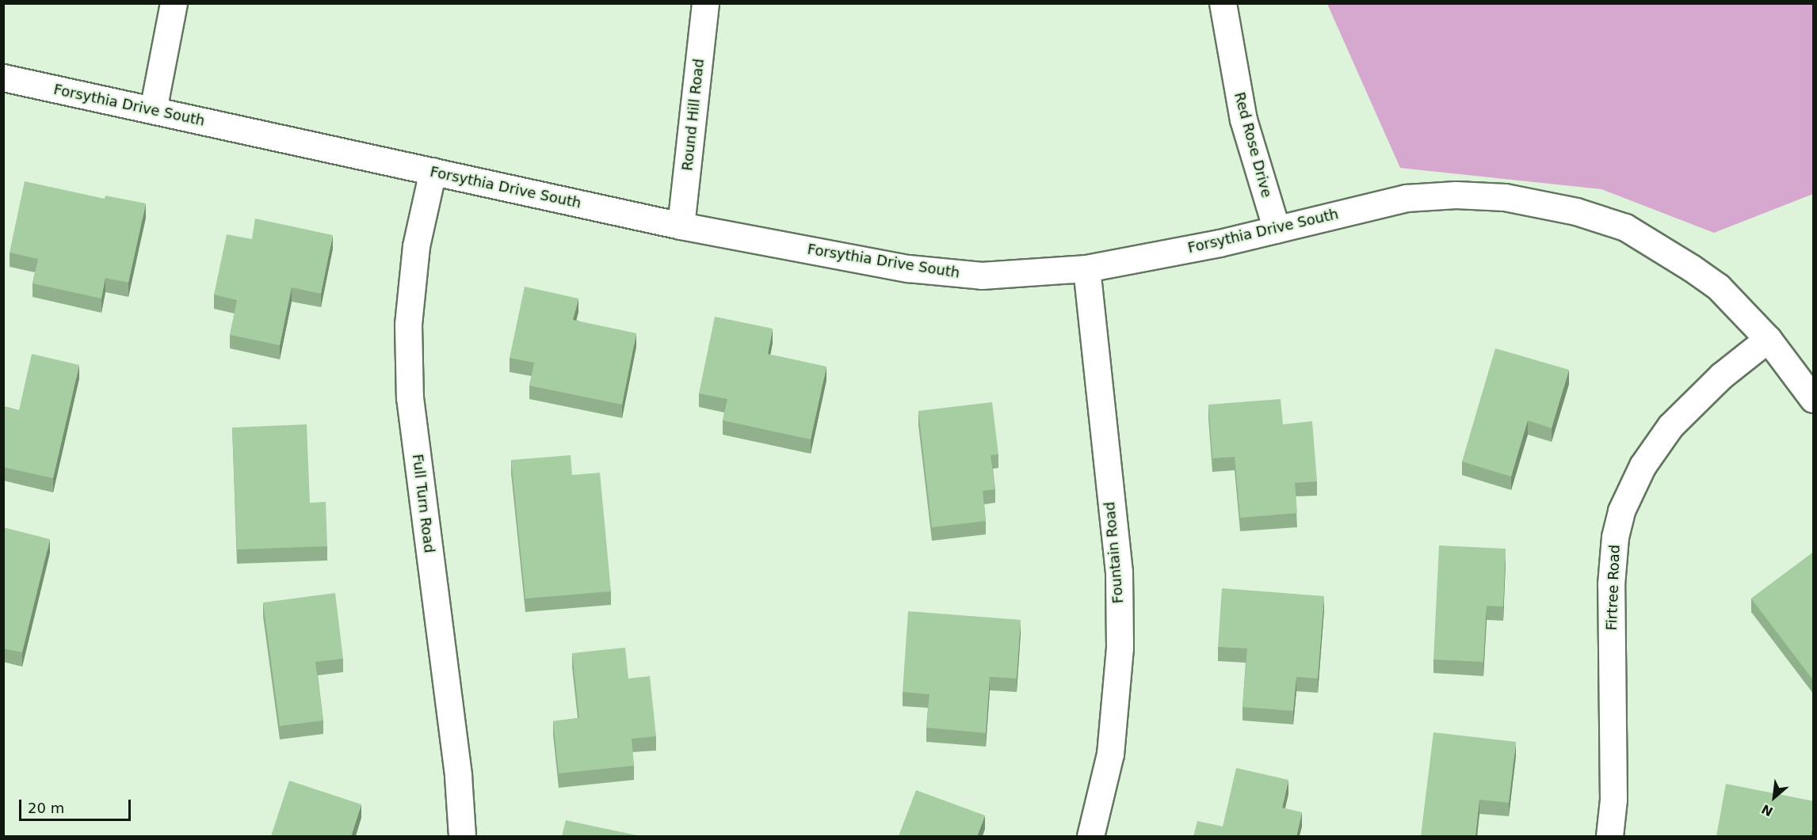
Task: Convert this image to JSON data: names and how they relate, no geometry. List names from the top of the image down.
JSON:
{
  "streets": {
    "street": [
      "Forsythia Drive South",
      "Round Hill Road",
      "Red Rose Drive",
      "Full Turn Road",
      "Fountain Road",
      "Firtree Road"
    ]
  },
  "crossings": [
    ["Forsythia Drive South", "Round Hill Road"],
    ["Forsythia Drive South", "Red Rose Drive"],
    ["Forsythia Drive South", "Full Turn Road"],
    ["Forsythia Drive South", "Fountain Road"],
    ["Forsythia Drive South", "Firtree Road"]
  ],
  "scale_bar": "20 m",
  "north": "bottom left"
}
